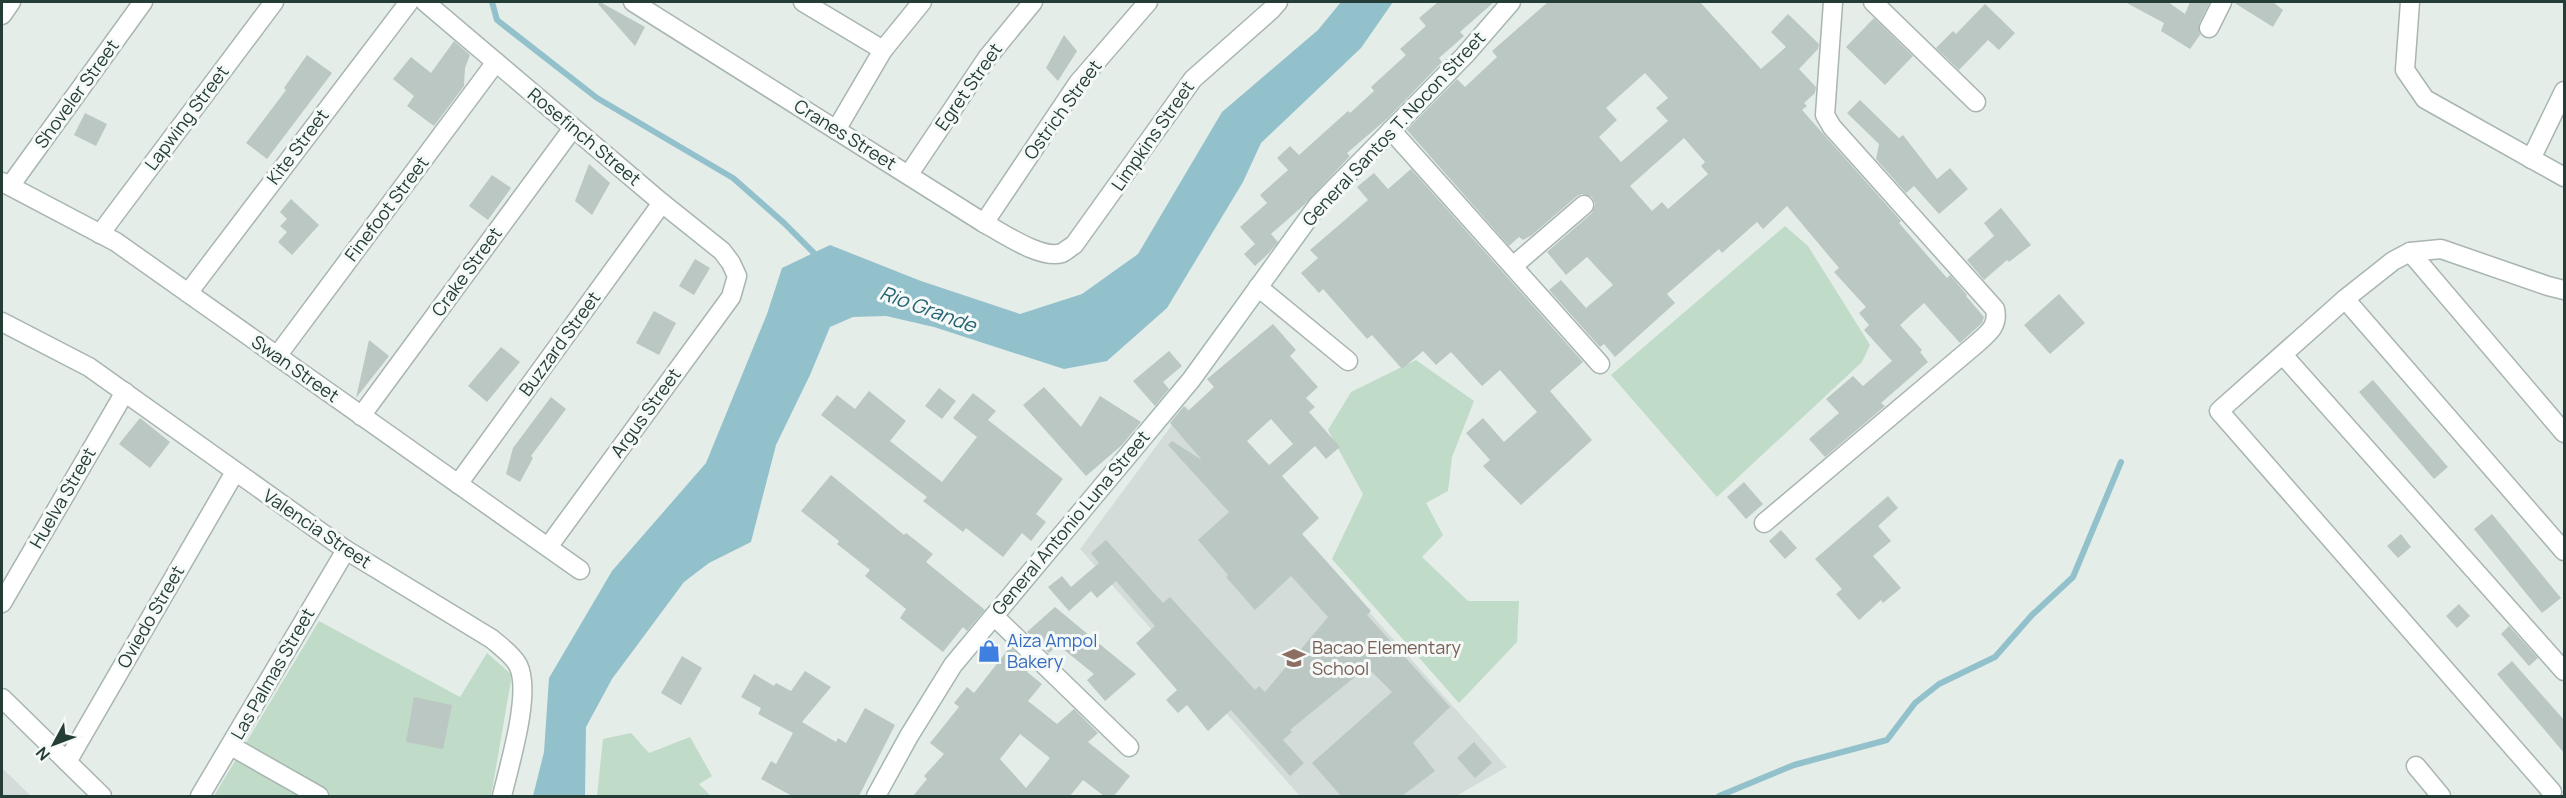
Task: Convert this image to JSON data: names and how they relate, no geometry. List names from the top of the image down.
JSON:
{
  "streets": {
    "street": [
      "Egret Street",
      "Shoveler Street",
      "Ostrich Street",
      "Lapwing Street",
      "General Santos T. Nocon Street",
      "Cranes Street",
      "Limpkins Street",
      "Rosefinch Street",
      "Kite Street",
      "Finefoot Street",
      "Crake Street",
      "Buzzard Street",
      "Swan Street",
      "Argus Street",
      "Huelva Street",
      "General Antonio Luna Street",
      "Valencia Street",
      "Oviedo Street",
      "Las Palmas Street"
    ]
  },
  "crossings": [
    ["Egret Street", "Cranes Street"],
    ["Shoveler Street", "Swan Street"],
    ["Ostrich Street", "Cranes Street"],
    ["Lapwing Street", "Swan Street"],
    ["General Santos T. Nocon Street", "General Antonio Luna Street"],
    ["Cranes Street", "Limpkins Street"],
    ["Rosefinch Street", "Finefoot Street"],
    ["Rosefinch Street", "Crake Street"],
    ["Rosefinch Street", "Buzzard Street"],
    ["Rosefinch Street", "Argus Street"],
    ["Kite Street", "Swan Street"],
    ["Finefoot Street", "Swan Street"],
    ["Crake Street", "Swan Street"],
    ["Buzzard Street", "Swan Street"],
    ["Swan Street", "Argus Street"],
    ["Huelva Street", "Valencia Street"],
    ["Valencia Street", "Oviedo Street"],
    ["Valencia Street", "Las Palmas Street"]
  ],
  "water": ["Rio Grande"],
  "places": {
    "shop": ["Aiza Ampol Bakery"],
    "school or university": ["Bacao Elementary School"]
  },
  "north": "bottom left"
}
